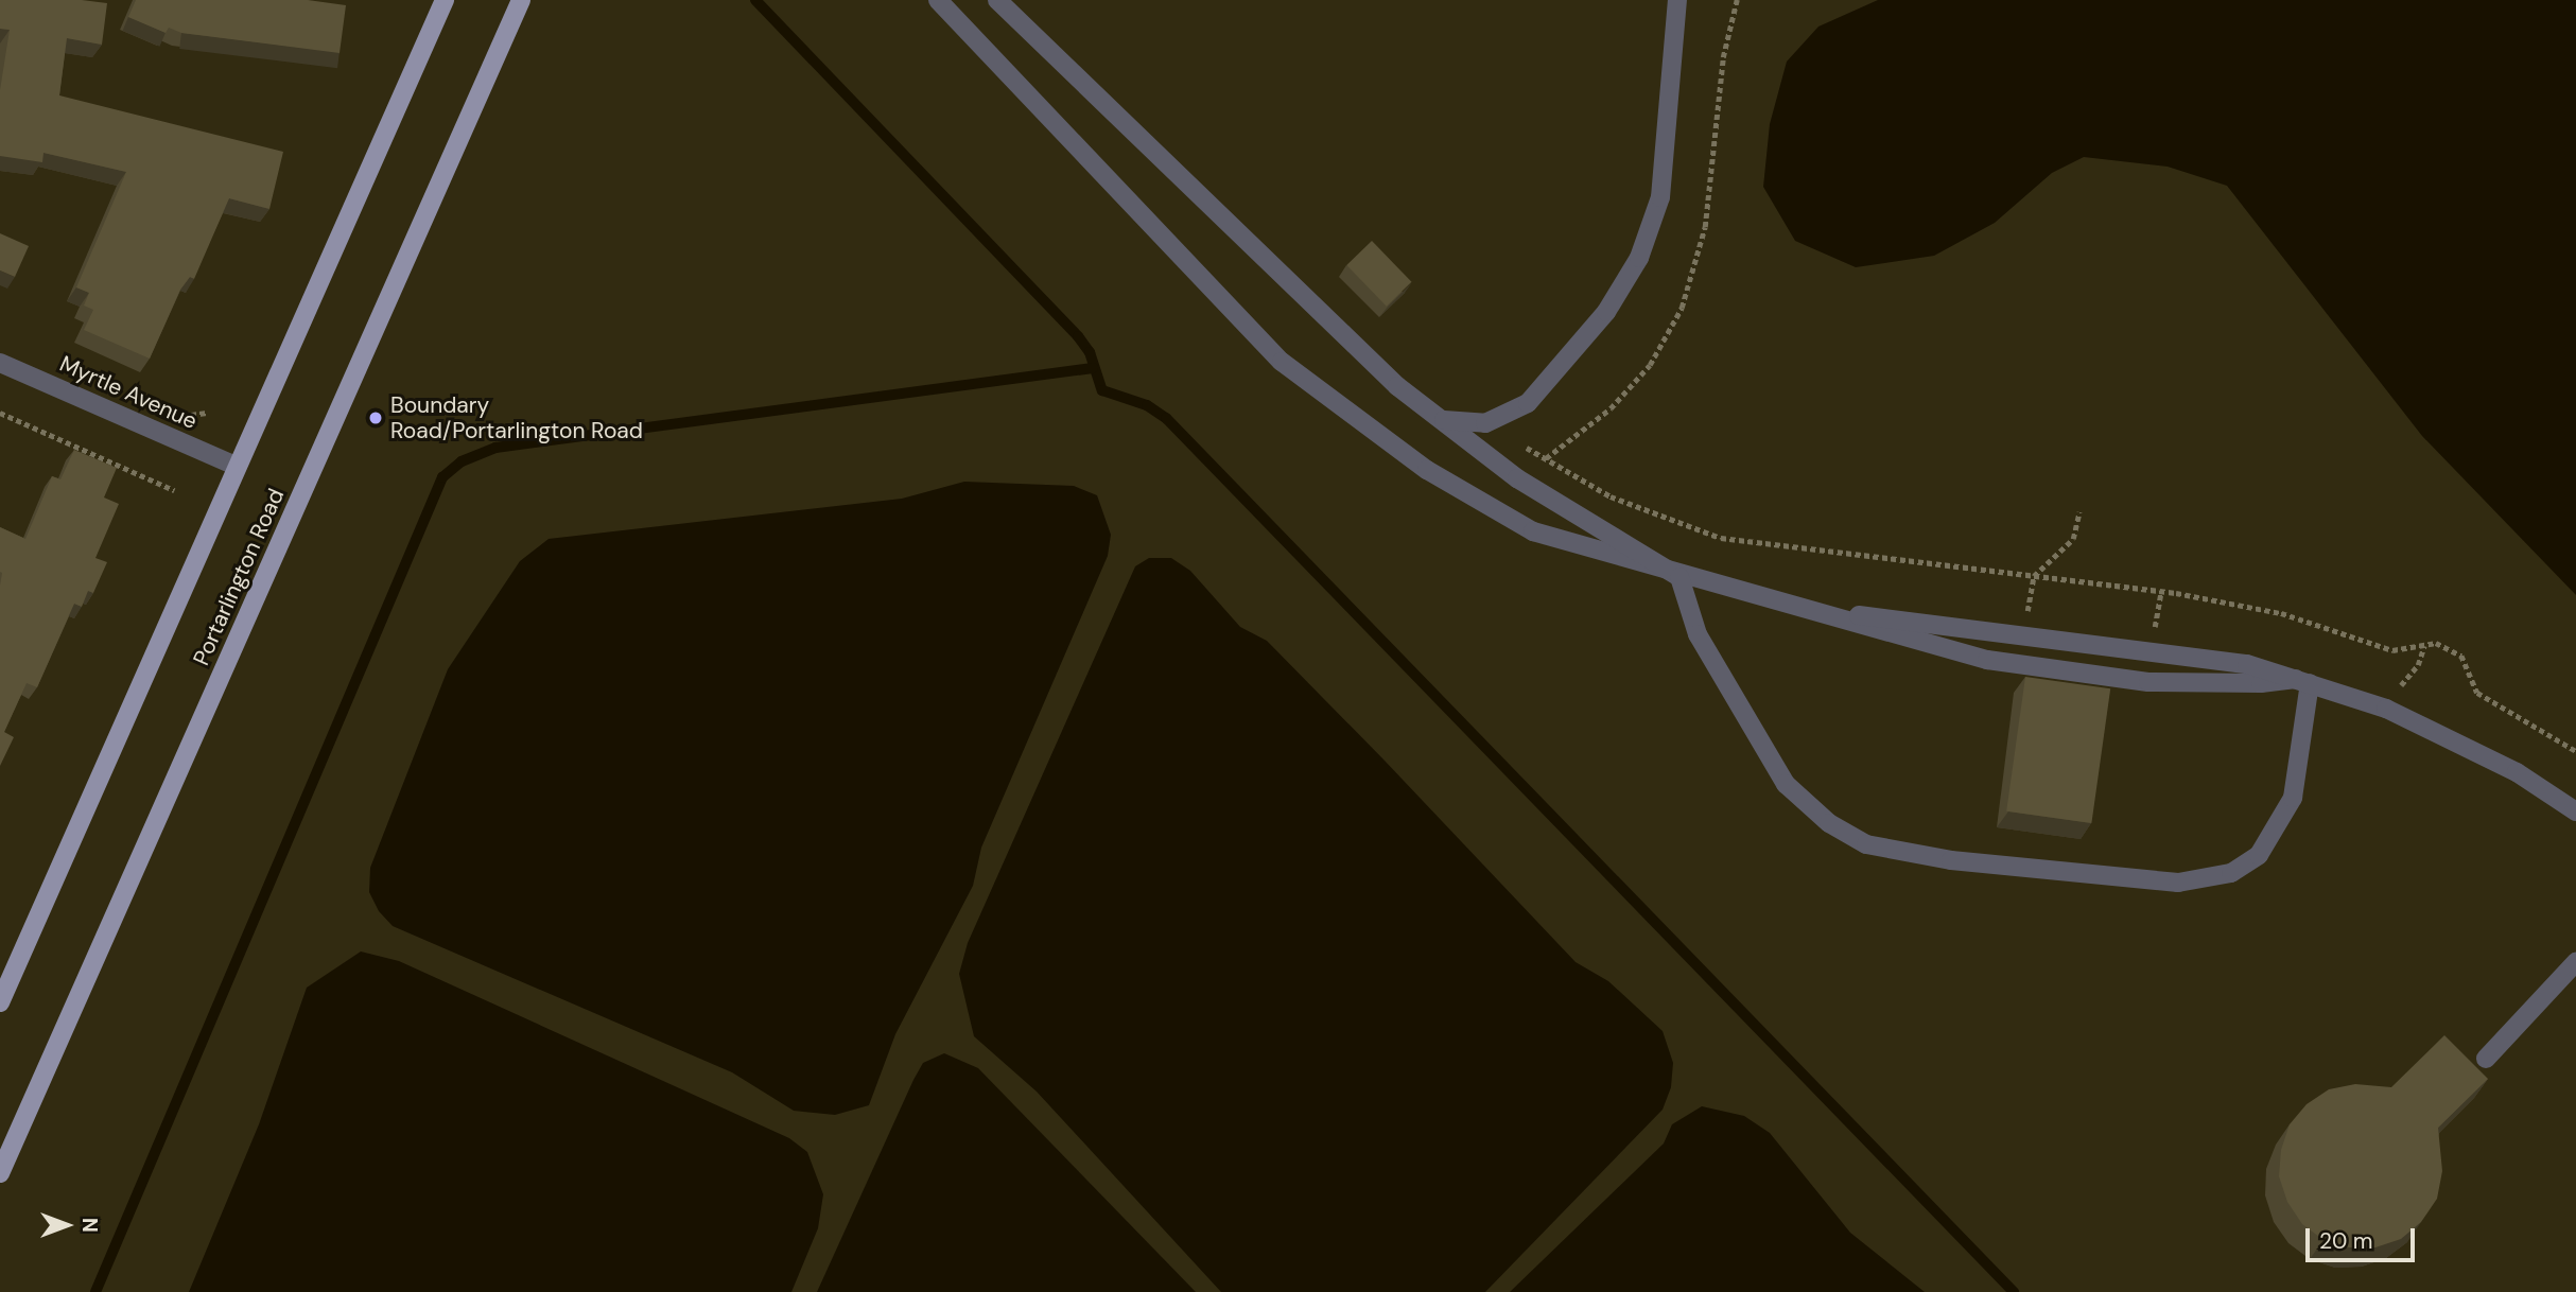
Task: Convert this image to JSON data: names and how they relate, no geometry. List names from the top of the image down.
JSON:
{
  "streets": {
    "main road": ["Portarlington Road"],
    "street": ["Myrtle Avenue"]
  },
  "crossings": [
    ["Myrtle Avenue", "Portarlington Road"]
  ],
  "places": ["Boundary Road/Portarlington Road"],
  "scale_bar": "20 m",
  "north": "right"
}
